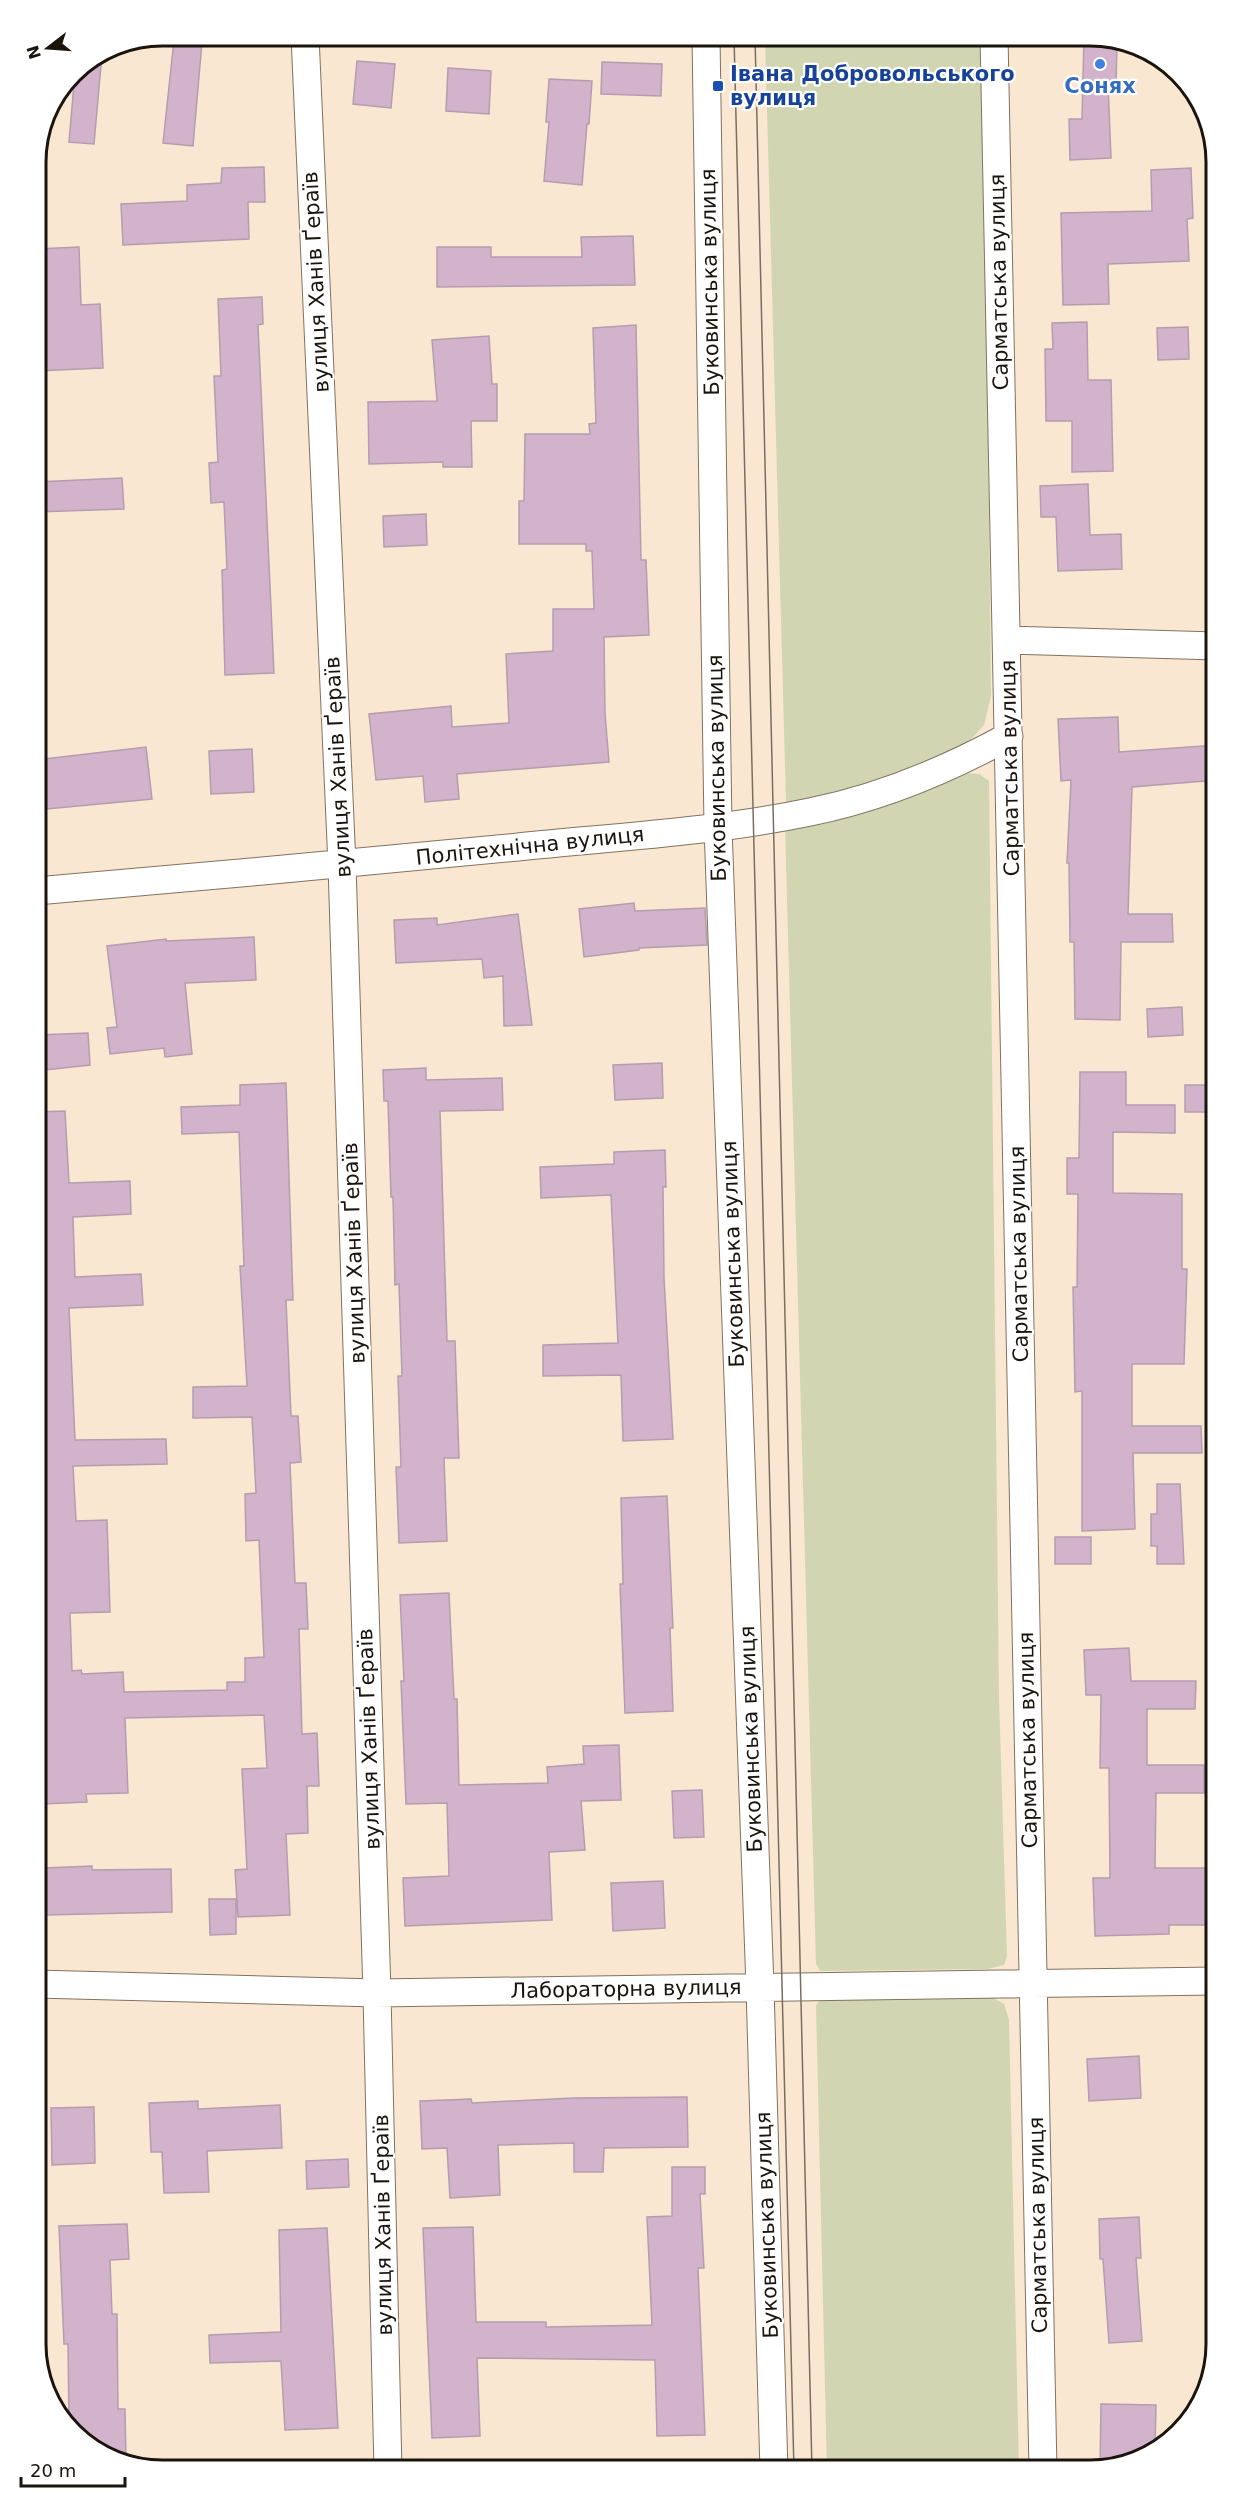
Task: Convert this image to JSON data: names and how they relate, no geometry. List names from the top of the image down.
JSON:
{
  "streets": {
    "street": [
      "вулиця Ханів Ґераїв",
      "Буковинська вулиця",
      "Сарматська вулиця",
      "Політехнічна вулиця",
      "Лабораторна вулиця"
    ]
  },
  "crossings": [
    ["вулиця Ханів Ґераїв", "Політехнічна вулиця"],
    ["вулиця Ханів Ґераїв", "Лабораторна вулиця"],
    ["Буковинська вулиця", "Політехнічна вулиця"],
    ["Буковинська вулиця", "Лабораторна вулиця"],
    ["Сарматська вулиця", "Політехнічна вулиця"],
    ["Сарматська вулиця", "Лабораторна вулиця"]
  ],
  "places": {
    "other": ["Сонях"],
    "transit": ["Івана Добровольського вулиця"]
  },
  "scale_bar": "20 m",
  "north": "left"
}
